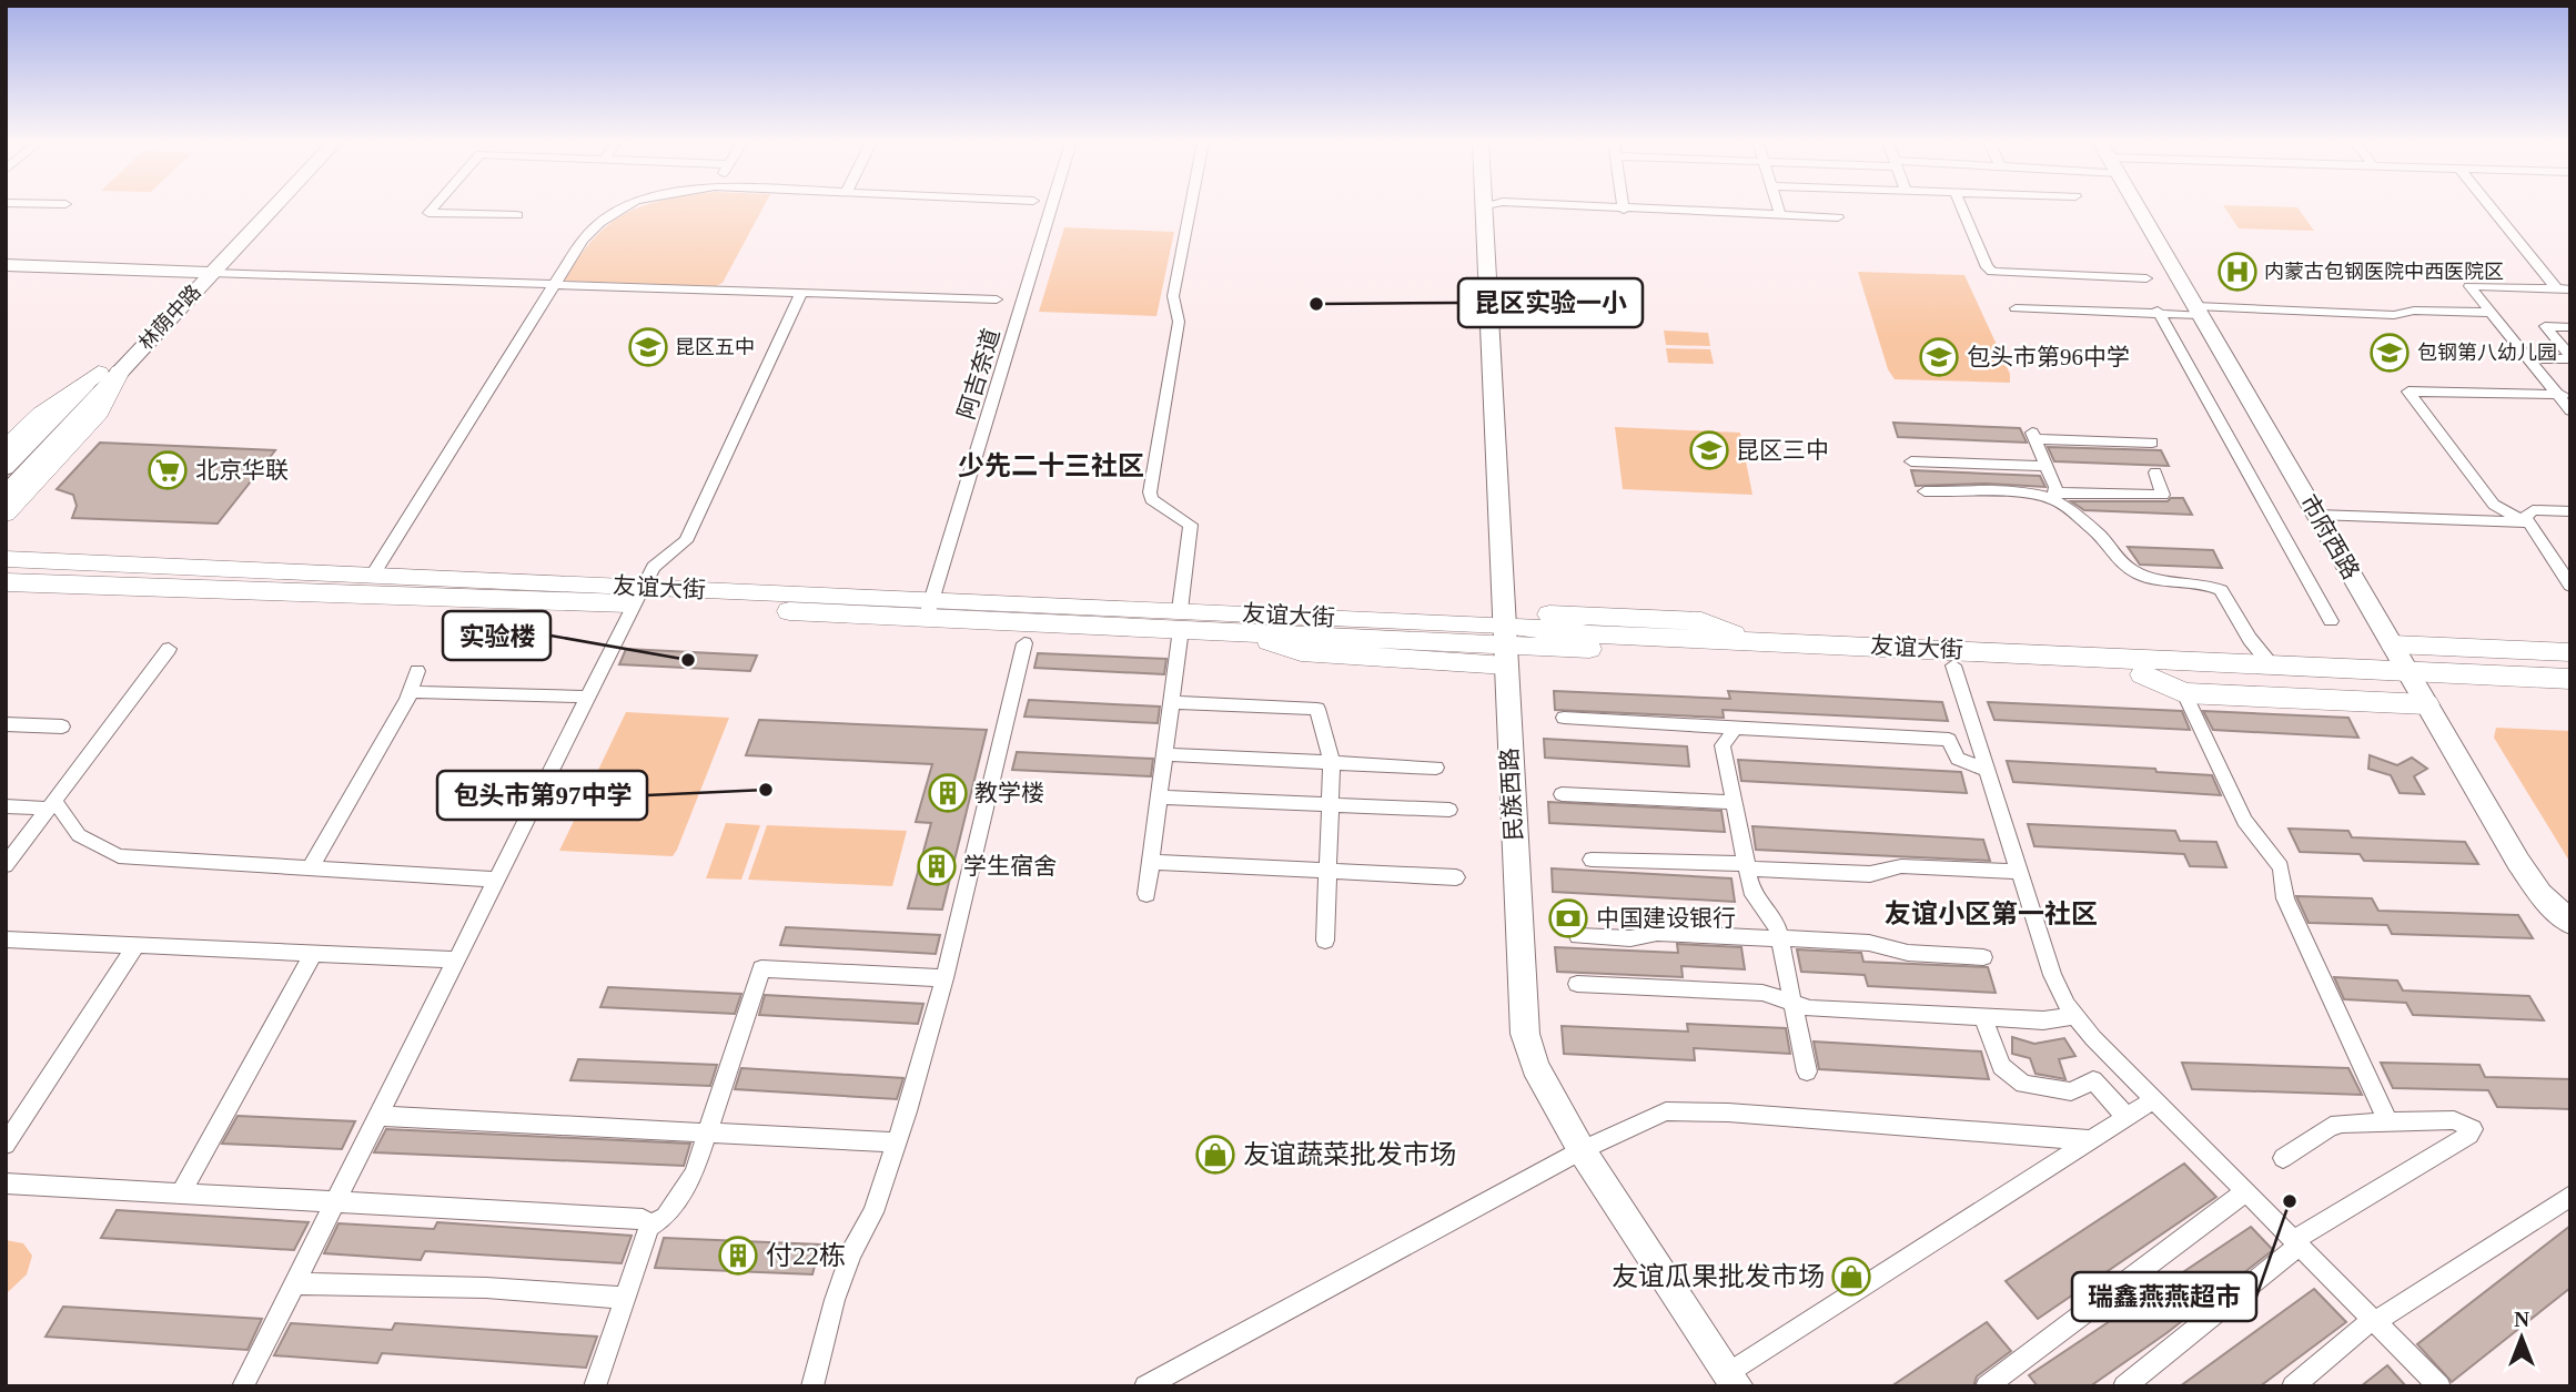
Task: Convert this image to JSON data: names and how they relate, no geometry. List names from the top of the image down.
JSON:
{
  "streets": {
    "main road": [
      "林荫中路",
      "市府西路",
      "友谊大街",
      "民族西路"
    ],
    "street": ["阿吉奈道"]
  },
  "crossings": [
    ["阿吉奈道", "友谊大街"],
    ["市府西路", "友谊大街"],
    ["友谊大街", "民族西路"]
  ],
  "districts": ["少先二十三社区", "友谊小区第一社区"],
  "places": {
    "hospital": ["内蒙古包钢医院中西医院区"],
    "other": [
      "昆区实验一小",
      "实验楼",
      "包头市第97中学",
      "瑞鑫燕燕超市"
    ],
    "school or university": [
      "昆区五中",
      "包钢第八幼儿园",
      "包头市第96中学",
      "昆区三中"
    ],
    "supermarket": ["北京华联"],
    "building": ["教学楼", "学生宿舍", "付22栋"],
    "bank": ["中国建设银行"],
    "shop": ["友谊蔬菜批发市场", "友谊瓜果批发市场"]
  },
  "north": "top"
}
